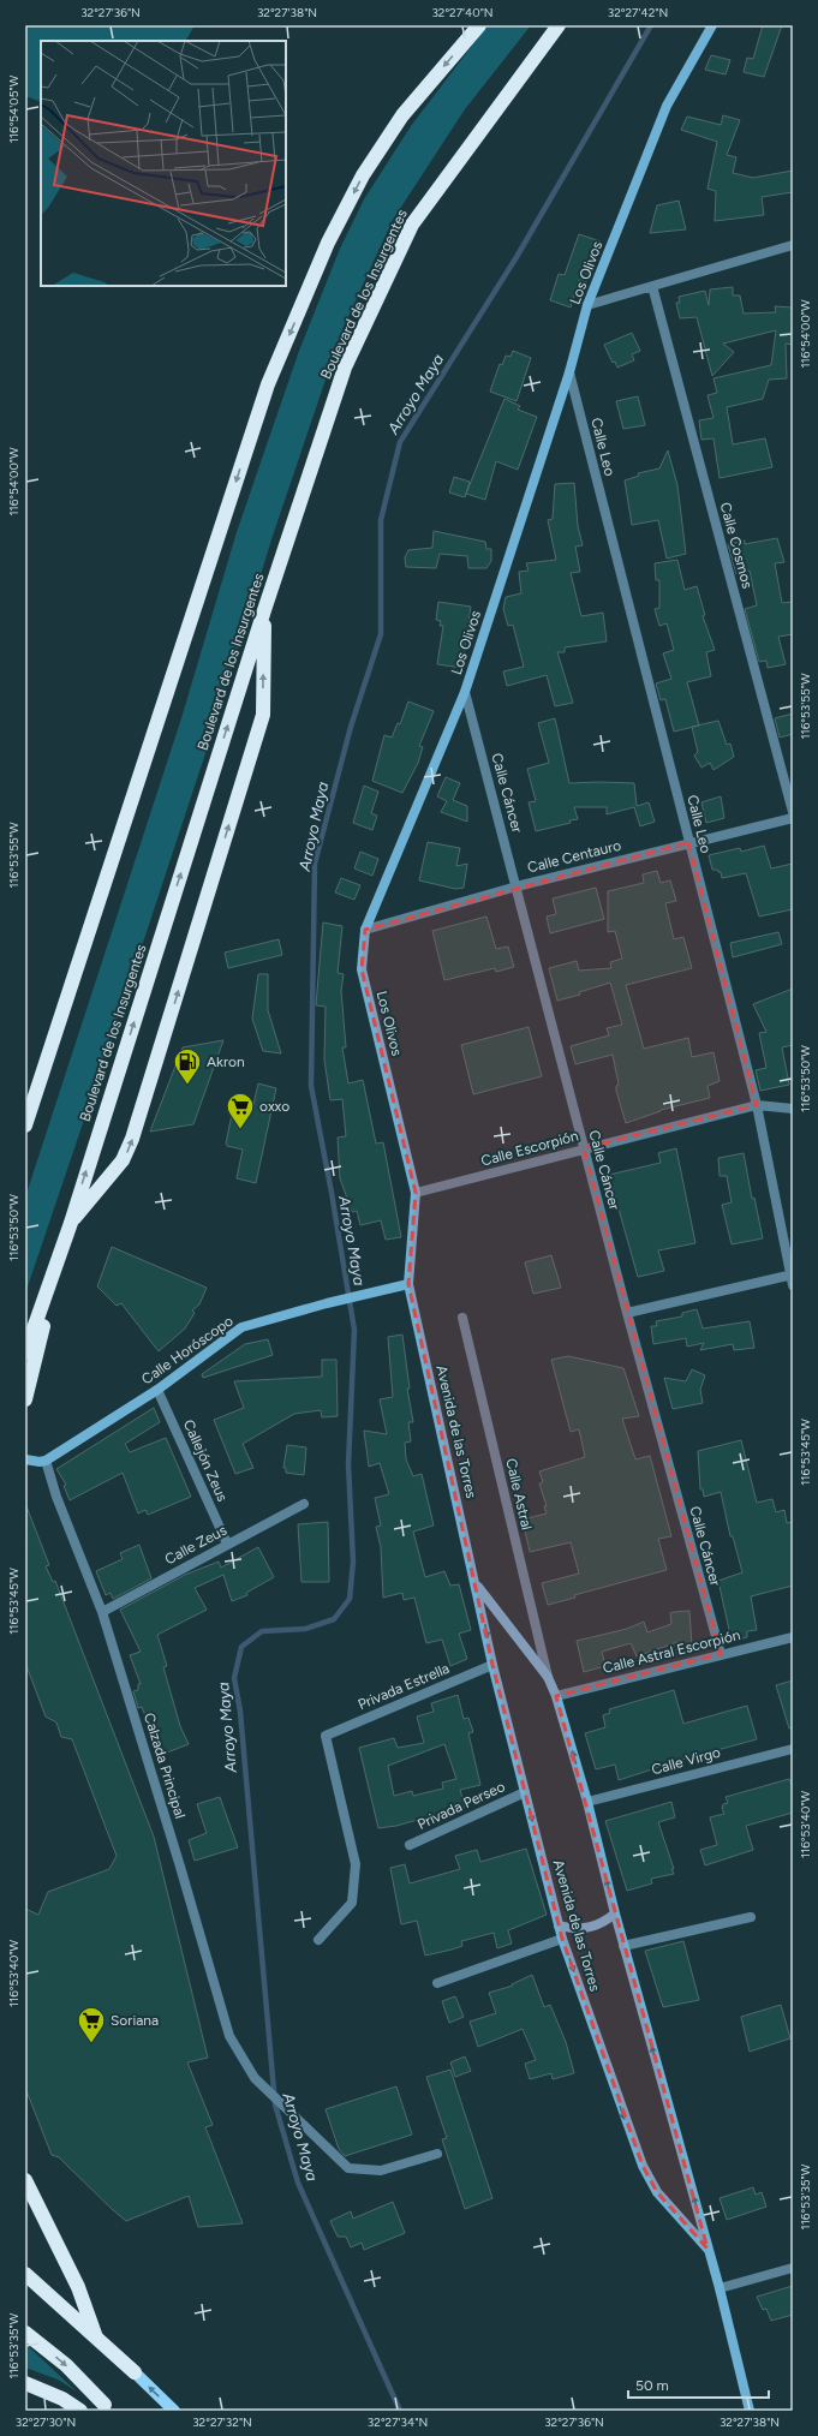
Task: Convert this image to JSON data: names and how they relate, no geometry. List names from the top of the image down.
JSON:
{
  "streets": {
    "highway": ["Boulevard de los Insurgentes"],
    "street": [
      "Los Olivos",
      "Calle Leo",
      "Calle Cosmos",
      "Calle Cáncer",
      "Calle Centauro",
      "Calle Escorpión",
      "Calle Horóscopo",
      "Avenida de las Torres",
      "Callejón Zeus",
      "Calle Astral",
      "Calle Zeus",
      "Calle Astral Escorpión",
      "Privada Estrella",
      "Calle Virgo",
      "Calzada Principal",
      "Privada Perseo"
    ]
  },
  "crossings": [
    ["Los Olivos", "Calle Leo"],
    ["Los Olivos", "Calle Cáncer"],
    ["Los Olivos", "Calle Centauro"],
    ["Los Olivos", "Calle Escorpión"],
    ["Los Olivos", "Calle Horóscopo"],
    ["Los Olivos", "Avenida de las Torres"],
    ["Calle Leo", "Calle Centauro"],
    ["Calle Leo", "Calle Escorpión"],
    ["Calle Cáncer", "Calle Centauro"],
    ["Calle Cáncer", "Calle Escorpión"],
    ["Calle Cáncer", "Calle Astral Escorpión"],
    ["Calle Horóscopo", "Avenida de las Torres"],
    ["Calle Horóscopo", "Callejón Zeus"],
    ["Calle Horóscopo", "Calzada Principal"],
    ["Avenida de las Torres", "Calle Astral"],
    ["Avenida de las Torres", "Calle Astral Escorpión"],
    ["Avenida de las Torres", "Privada Estrella"],
    ["Avenida de las Torres", "Calle Virgo"],
    ["Avenida de las Torres", "Privada Perseo"],
    ["Callejón Zeus", "Calle Zeus"],
    ["Calle Zeus", "Calzada Principal"]
  ],
  "water": ["Arroyo Maya"],
  "places": {
    "fuel station": ["Akron"],
    "supermarket": ["oxxo", "Soriana"]
  },
  "scale_bar": "50 m",
  "coordinates": [
    "32°27'36\"N",
    "32°27'38\"N",
    "32°27'40\"N",
    "32°27'42\"N",
    "116°54'05\"W",
    "116°54'00\"W",
    "116°53'55\"W",
    "116°53'50\"W",
    "116°53'45\"W",
    "116°53'40\"W",
    "116°53'35\"W",
    "32°27'30\"N",
    "32°27'32\"N",
    "32°27'34\"N"
  ]
}
